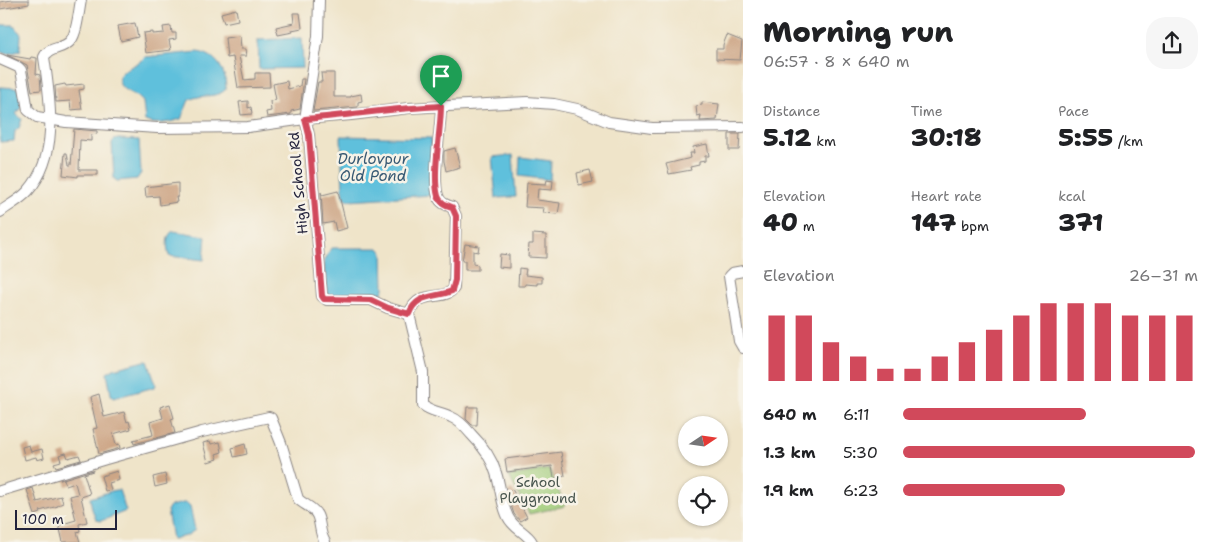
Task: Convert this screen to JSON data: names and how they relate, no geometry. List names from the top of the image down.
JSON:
{
  "streets": {
    "street": ["High School Rd"]
  },
  "water": ["Durlovpur Old Pond"],
  "parks": ["School Playground"],
  "scale_bar": "100 m",
  "north": "right",
  "page": {
    "heading": ["Morning run", "06:57 · 8 × 640 m"],
    "stats": [
      ["Distance", "5.12 km"],
      ["Time", "30:18"],
      ["Pace", "5:55 /km"],
      ["Elevation", "40 m"],
      ["Heart rate", "147 bpm"],
      ["kcal", "371"]
    ],
    "chart": ["Elevation", "26–31 m"],
    "list": [
      {
        "name": "640 m",
        "note": "6:11"
      },
      {
        "name": "1.3 km",
        "note": "5:30"
      },
      {
        "name": "1.9 km",
        "note": "6:23"
      }
    ],
    "scale": "100 m"
  }
}
